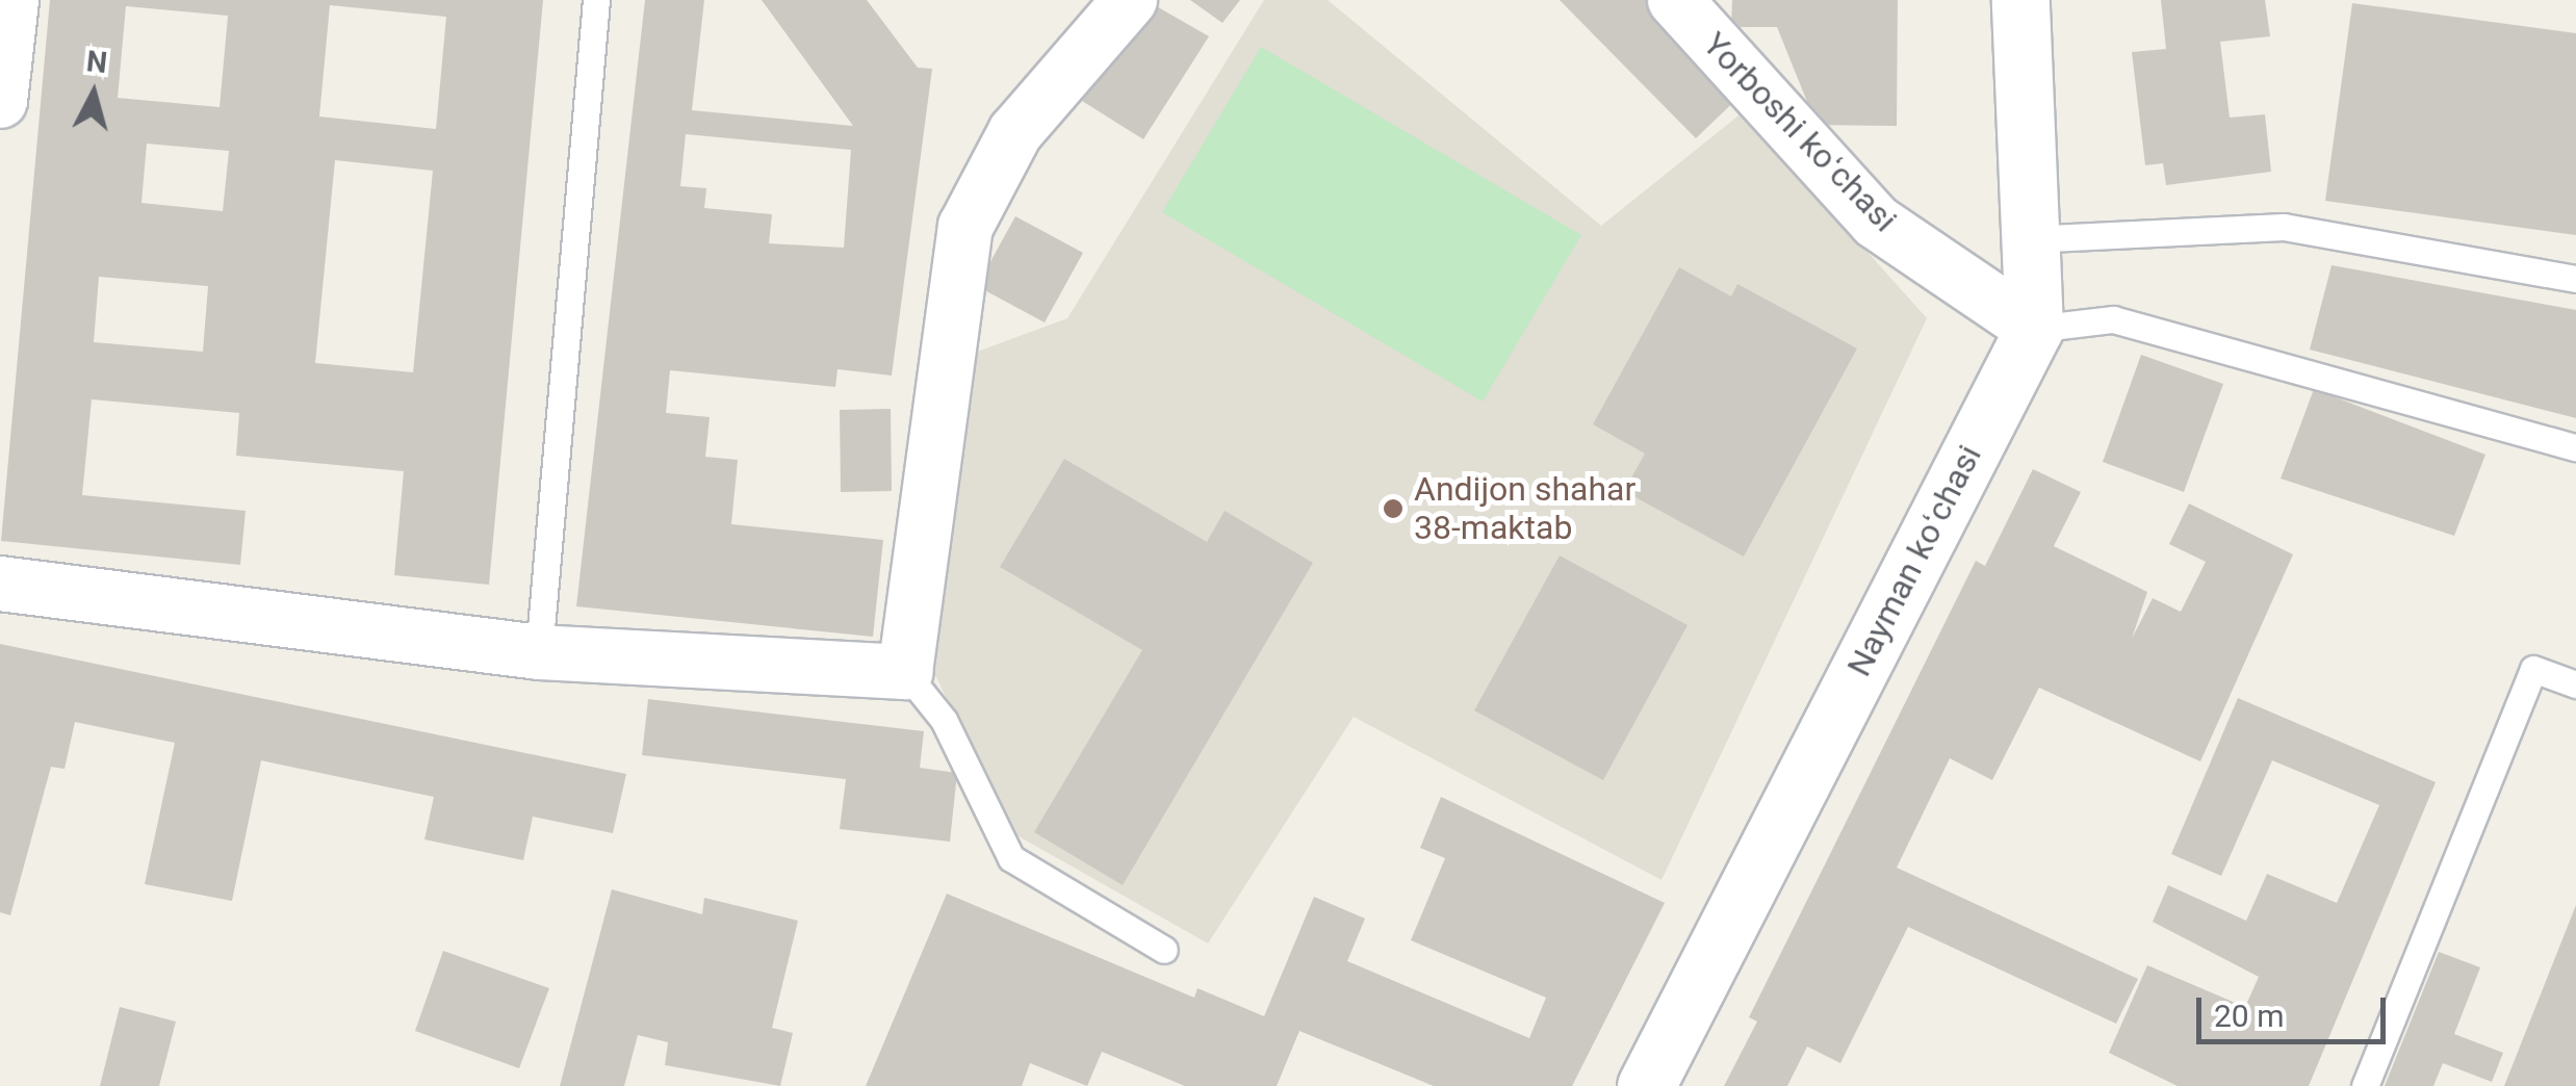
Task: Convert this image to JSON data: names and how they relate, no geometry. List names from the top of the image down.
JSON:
{
  "streets": {
    "main road": ["Nayman koʻchasi"],
    "street": ["Yorboshi koʻchasi"]
  },
  "crossings": [
    ["Yorboshi koʻchasi", "Nayman koʻchasi"]
  ],
  "places": ["Andijon shahar 38-maktab"],
  "scale_bar": "20 m",
  "north": "top"
}
